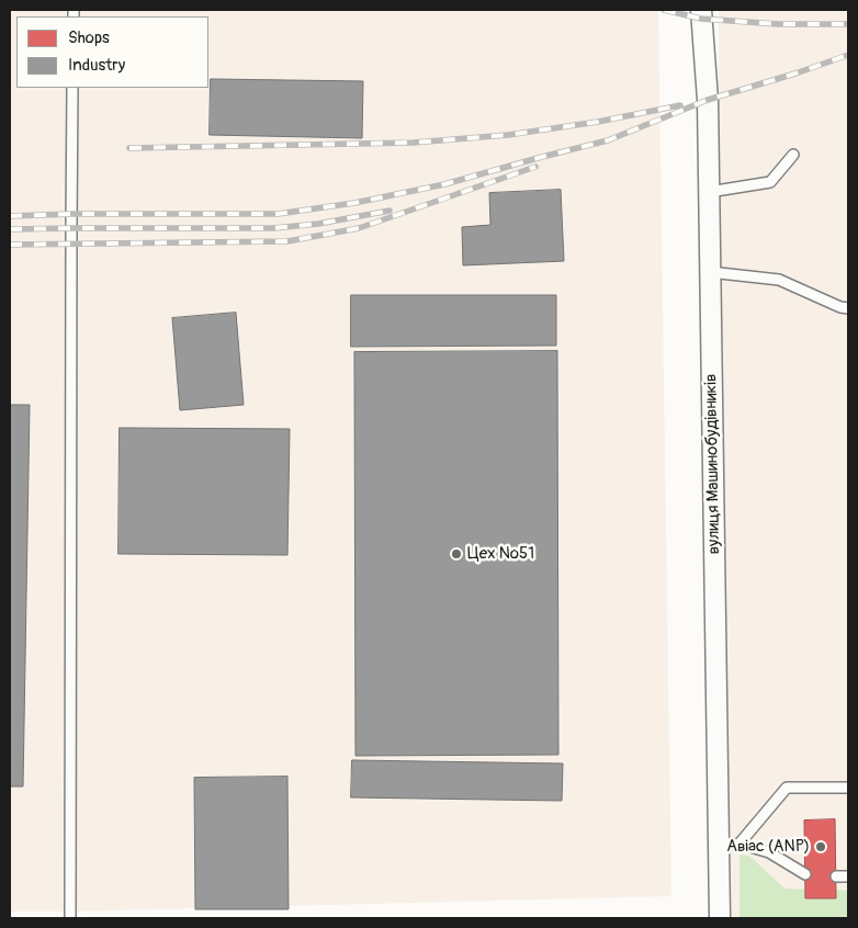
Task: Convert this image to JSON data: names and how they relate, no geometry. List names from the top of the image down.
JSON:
{
  "streets": {
    "street": ["вулиця Машинобудівників"]
  },
  "places": ["Цех №51", "Авіас (ANP)"],
  "legend": ["Shops", "Industry"]
}
